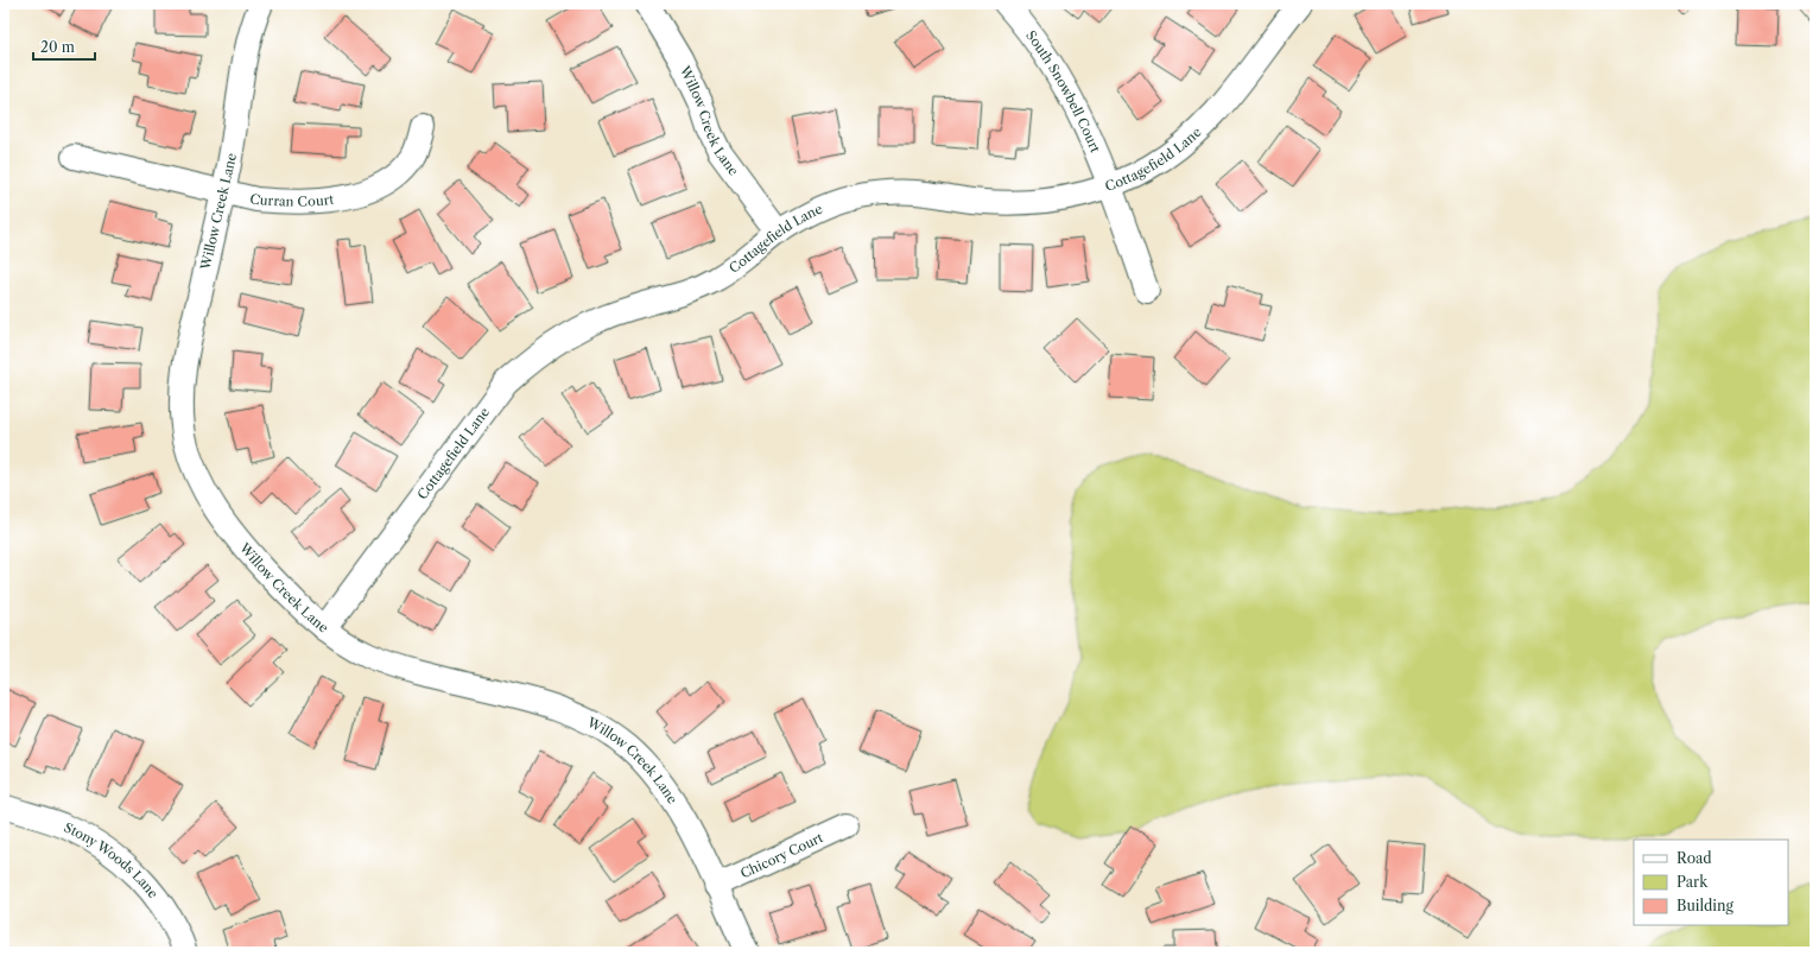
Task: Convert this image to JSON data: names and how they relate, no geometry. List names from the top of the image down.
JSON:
{
  "streets": {
    "street": [
      "South Snowbell Court",
      "Willow Creek Lane",
      "Cottagefield Lane",
      "Curran Court",
      "Chicory Court",
      "Stony Woods Lane"
    ]
  },
  "crossings": [
    ["South Snowbell Court", "Cottagefield Lane"],
    ["Willow Creek Lane", "Cottagefield Lane"],
    ["Willow Creek Lane", "Curran Court"],
    ["Willow Creek Lane", "Chicory Court"]
  ],
  "legend": ["Road", "Park", "Building"],
  "scale_bar": "20 m"
}
